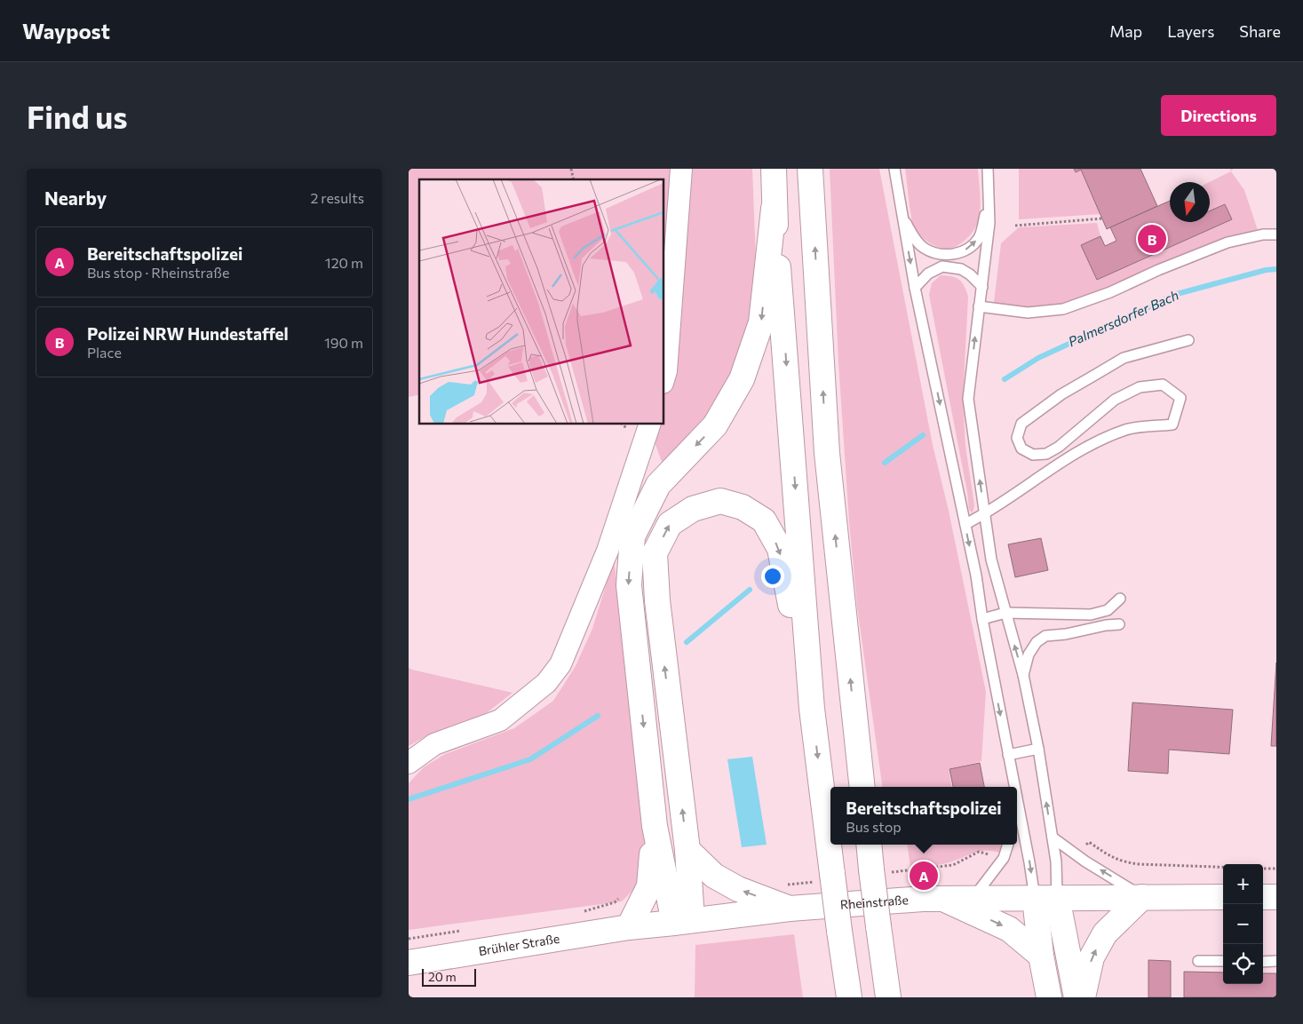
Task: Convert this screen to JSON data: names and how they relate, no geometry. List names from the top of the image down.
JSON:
{
  "streets": {
    "main road": ["Rheinstraße", "Brühler Straße"]
  },
  "crossings": [
    ["Rheinstraße", "Brühler Straße"]
  ],
  "water": ["Palmersdorfer Bach"],
  "scale_bar": "20 m",
  "north": "bottom",
  "page": {
    "header": "Waypost",
    "nav": ["Map", "Layers", "Share"],
    "buttons": "Directions",
    "title": "Find us",
    "heading": ["Nearby", "2 results"],
    "pins": ["B", "A"],
    "list": [
      {
        "mark": "A",
        "name": "Bereitschaftspolizei",
        "note": "Bus stop · Rheinstraße",
        "value": "120 m"
      },
      {
        "mark": "B",
        "name": "Polizei NRW Hundestaffel",
        "note": "Place",
        "value": "190 m"
      }
    ],
    "popup": ["Bereitschaftspolizei", "Bus stop"],
    "map_buttons": ["+", "−"],
    "scale": "20 m"
  }
}
